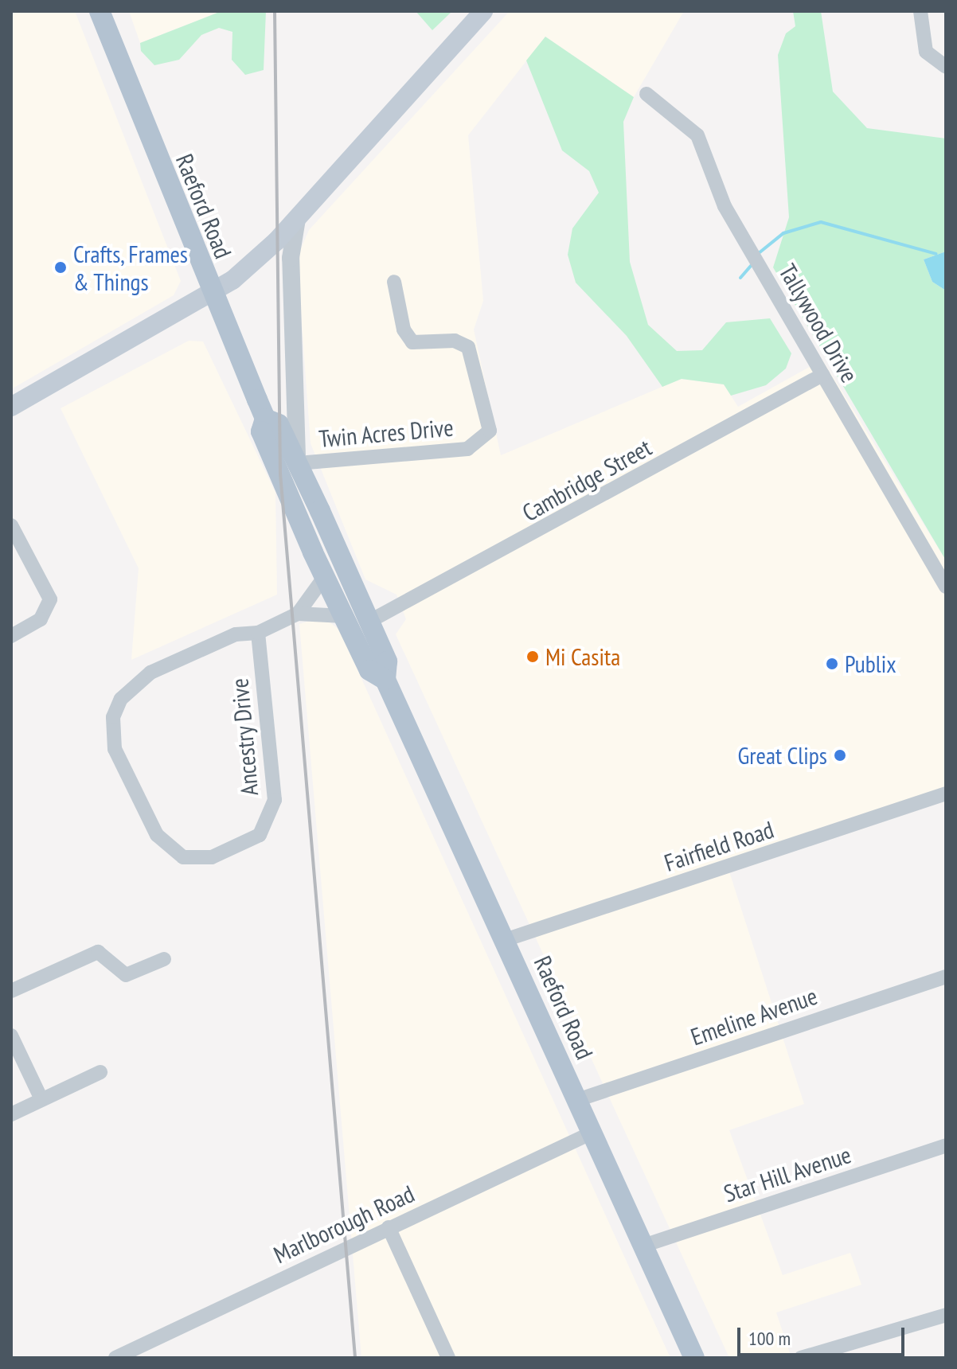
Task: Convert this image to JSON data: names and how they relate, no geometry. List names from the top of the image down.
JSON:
{
  "streets": {
    "main road": ["Raeford Road"],
    "street": [
      "Tallywood Drive",
      "Twin Acres Drive",
      "Cambridge Street",
      "Ancestry Drive",
      "Fairfield Road",
      "Emeline Avenue",
      "Star Hill Avenue",
      "Marlborough Road"
    ]
  },
  "crossings": [
    ["Raeford Road", "Twin Acres Drive"],
    ["Raeford Road", "Cambridge Street"],
    ["Raeford Road", "Ancestry Drive"],
    ["Raeford Road", "Fairfield Road"],
    ["Raeford Road", "Emeline Avenue"],
    ["Raeford Road", "Star Hill Avenue"],
    ["Raeford Road", "Marlborough Road"],
    ["Tallywood Drive", "Cambridge Street"]
  ],
  "places": [
    "Crafts, Frames & Things",
    "Mi Casita",
    "Publix",
    "Great Clips"
  ],
  "scale_bar": "100 m"
}
